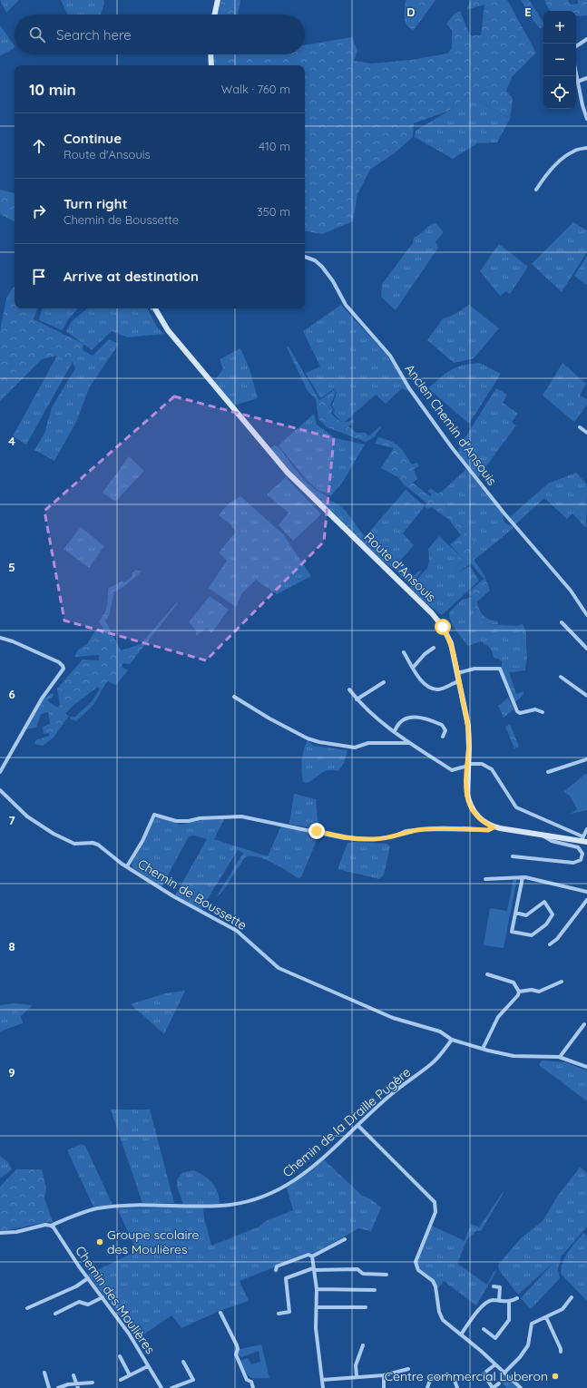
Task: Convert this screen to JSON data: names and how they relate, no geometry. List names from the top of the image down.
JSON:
{
  "streets": {
    "street": [
      "Ancien Chemin d'Ansouis",
      "Route d'Ansouis",
      "Chemin de Boussette",
      "Chemin de la Draille Pugère",
      "Chemin des Moulières"
    ]
  },
  "crossings": [
    ["Route d'Ansouis", "Chemin de Boussette"],
    ["Chemin de Boussette", "Chemin de la Draille Pugère"],
    ["Chemin de la Draille Pugère", "Chemin des Moulières"]
  ],
  "places": ["Groupe scolaire des Moulières", "Centre commercial Luberon"],
  "page": {
    "map_buttons": ["+", "−"],
    "search": "Search here",
    "heading": ["10 min", "Walk · 760 m"],
    "list": [
      ["Continue", "Route d'Ansouis", "410 m"],
      ["Turn right", "Chemin de Boussette", "350 m"],
      "Arrive at destination"
    ]
  },
  "grid": {
    "columns": ["D", "E"],
    "rows": [
      "4",
      "5",
      "6",
      "7",
      "8",
      "9"
    ]
  }
}
